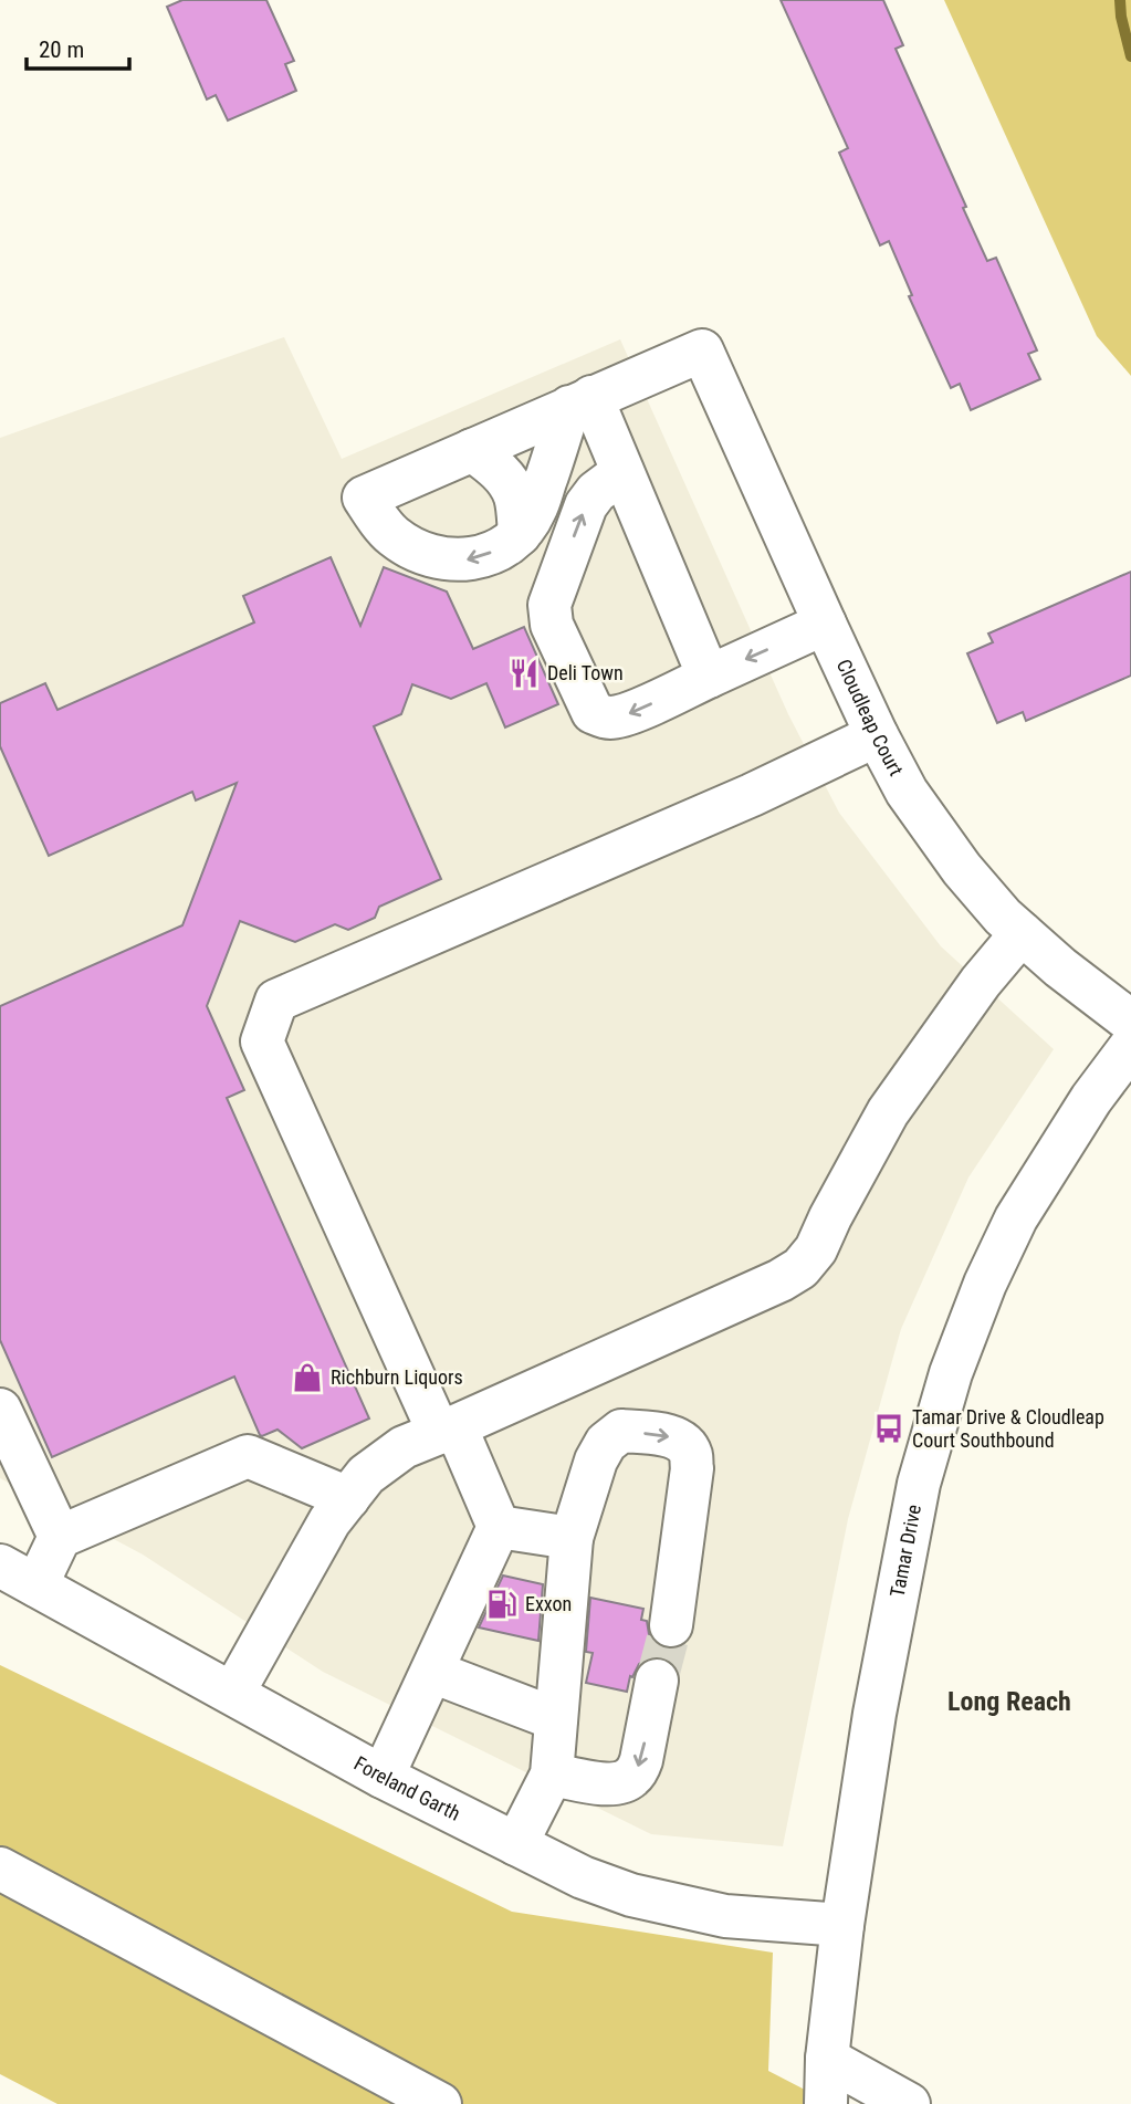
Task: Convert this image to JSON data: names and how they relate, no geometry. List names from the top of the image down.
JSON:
{
  "streets": {
    "street": ["Cloudleap Court", "Tamar Drive", "Foreland Garth"]
  },
  "crossings": [
    ["Tamar Drive", "Foreland Garth"]
  ],
  "districts": ["Long Reach"],
  "places": {
    "restaurant": ["Deli Town"],
    "shop": ["Richburn Liquors"],
    "bus stop": ["Tamar Drive & Cloudleap Court Southbound"],
    "fuel station": ["Exxon"]
  },
  "scale_bar": "20 m"
}
